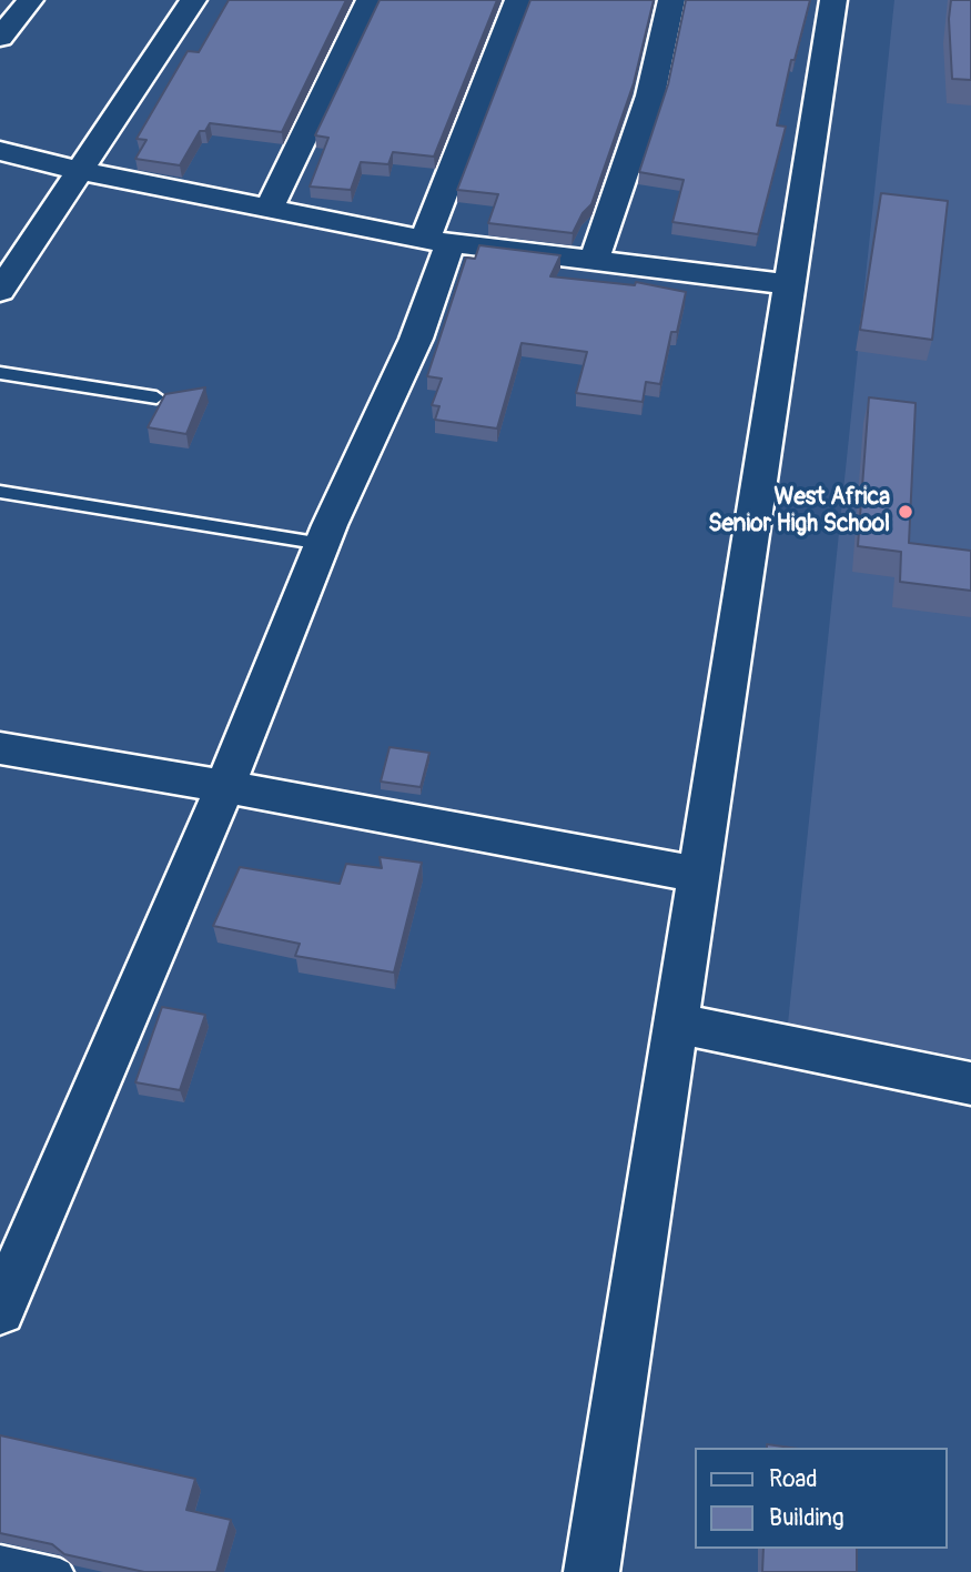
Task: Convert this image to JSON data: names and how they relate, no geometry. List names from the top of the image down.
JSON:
{
  "places": ["West Africa Senior High School"],
  "legend": ["Road", "Building"]
}
